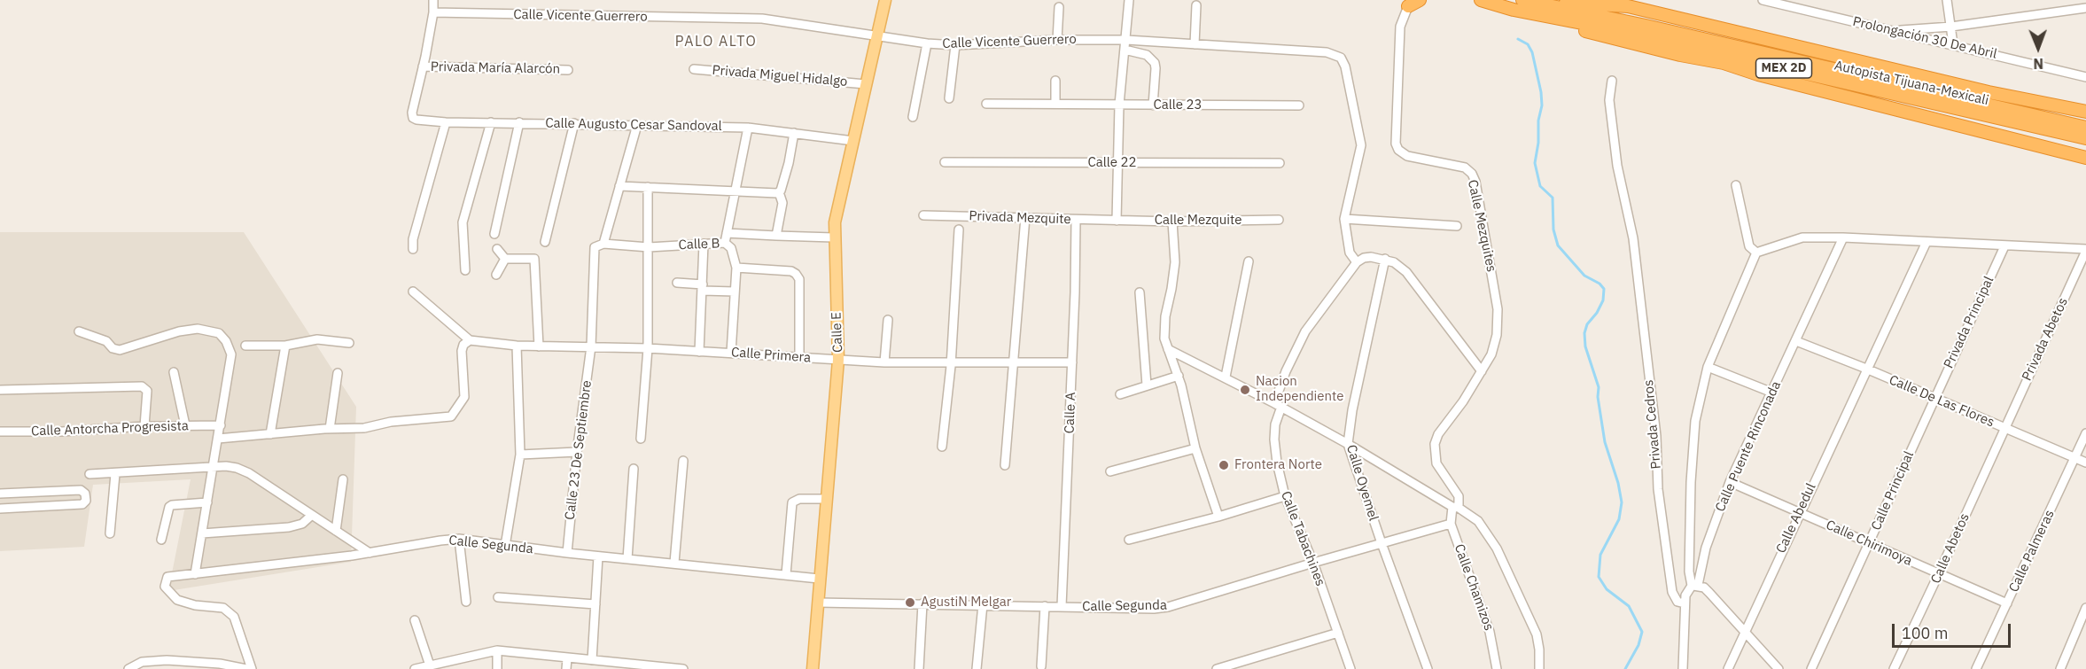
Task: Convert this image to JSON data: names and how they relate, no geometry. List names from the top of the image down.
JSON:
{
  "streets": {
    "highway": ["MEX 2D", "Autopista Tijuana-Mexicali"],
    "main road": ["Calle E"],
    "street": [
      "Calle Vicente Guerrero",
      "Prolongación 30 De Abril",
      "Privada María Alarcón",
      "Privada Miguel Hidalgo",
      "Calle 23",
      "Calle Augusto Cesar Sandoval",
      "Calle 22",
      "Privada Mezquite",
      "Calle Mezquite",
      "Calle Mezquites",
      "Calle B",
      "Privada Principal",
      "Privada Abetos",
      "Calle Primera",
      "Calle De Las Flores",
      "Calle A",
      "Privada Cedros",
      "Calle Antorcha Progresista",
      "Calle Puente Rinconada",
      "Calle 23 De Septiembre",
      "Calle Oyemel",
      "Calle Principal",
      "Calle Abedul",
      "Calle Tabachines",
      "Calle Chirimoya",
      "Calle Segunda",
      "Calle Abetos",
      "Calle Palmeras",
      "Calle Chamizos"
    ]
  },
  "crossings": [
    ["Calle Vicente Guerrero", "Calle E"],
    ["Calle Vicente Guerrero", "Calle Tabachines"],
    ["Privada María Alarcón", "Calle Augusto Cesar Sandoval"],
    ["Privada Miguel Hidalgo", "Calle E"],
    ["Calle Augusto Cesar Sandoval", "Calle E"],
    ["Privada Mezquite", "Calle Mezquite"],
    ["Privada Mezquite", "Calle A"],
    ["Calle Mezquites", "Calle Chamizos"],
    ["Calle B", "Calle 23 De Septiembre"],
    ["Privada Principal", "Calle De Las Flores"],
    ["Privada Principal", "Calle Principal"],
    ["Calle E", "Calle Primera"],
    ["Calle E", "Calle Segunda"],
    ["Privada Abetos", "Calle De Las Flores"],
    ["Privada Abetos", "Calle Abetos"],
    ["Calle Primera", "Calle A"],
    ["Calle Primera", "Calle 23 De Septiembre"],
    ["Calle De Las Flores", "Calle Puente Rinconada"],
    ["Calle De Las Flores", "Calle Principal"],
    ["Calle De Las Flores", "Calle Abedul"],
    ["Calle De Las Flores", "Calle Abetos"],
    ["Calle De Las Flores", "Calle Palmeras"],
    ["Calle A", "Calle Segunda"],
    ["Privada Cedros", "Calle Puente Rinconada"],
    ["Calle Puente Rinconada", "Calle Chirimoya"],
    ["Calle 23 De Septiembre", "Calle Segunda"],
    ["Calle Oyemel", "Calle Segunda"],
    ["Calle Principal", "Calle Chirimoya"],
    ["Calle Abedul", "Calle Chirimoya"],
    ["Calle Tabachines", "Calle Segunda"],
    ["Calle Chirimoya", "Calle Abetos"],
    ["Calle Chirimoya", "Calle Palmeras"],
    ["Calle Segunda", "Calle Chamizos"]
  ],
  "districts": ["PALO ALTO"],
  "places": ["Nacion Independiente", "Frontera Norte", "AgustiN Melgar"],
  "scale_bar": "100 m",
  "north": "bottom"
}
